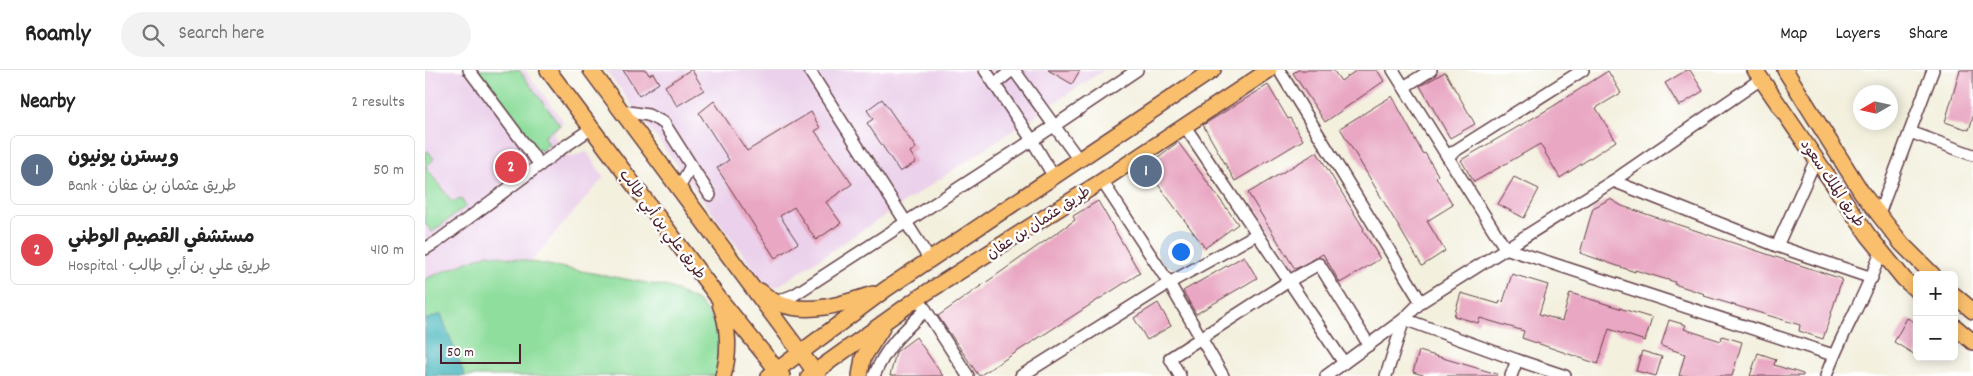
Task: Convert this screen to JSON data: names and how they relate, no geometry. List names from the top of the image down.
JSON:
{
  "streets": {
    "main road": ["طريق الملك سعود", "طريق عثمان بن عفان", "طريق علي بن أبي طالب"]
  },
  "crossings": [
    ["طريق عثمان بن عفان", "طريق علي بن أبي طالب"]
  ],
  "scale_bar": "50 m",
  "north": "left",
  "page": {
    "header": "Roamly",
    "search": "Search here",
    "nav": ["Map", "Layers", "Share"],
    "heading": ["Nearby", "2 results"],
    "list": [
      {
        "mark": "1",
        "name": "ويسترن يونيون",
        "note": "Bank · طريق عثمان بن عفان",
        "value": "50 m"
      },
      {
        "mark": "2",
        "name": "مستشفي القصيم الوطني",
        "note": "Hospital · طريق علي بن أبي طالب",
        "value": "410 m"
      }
    ],
    "pins": ["2", "1"],
    "map_buttons": ["+", "−"],
    "scale": "50 m"
  }
}
